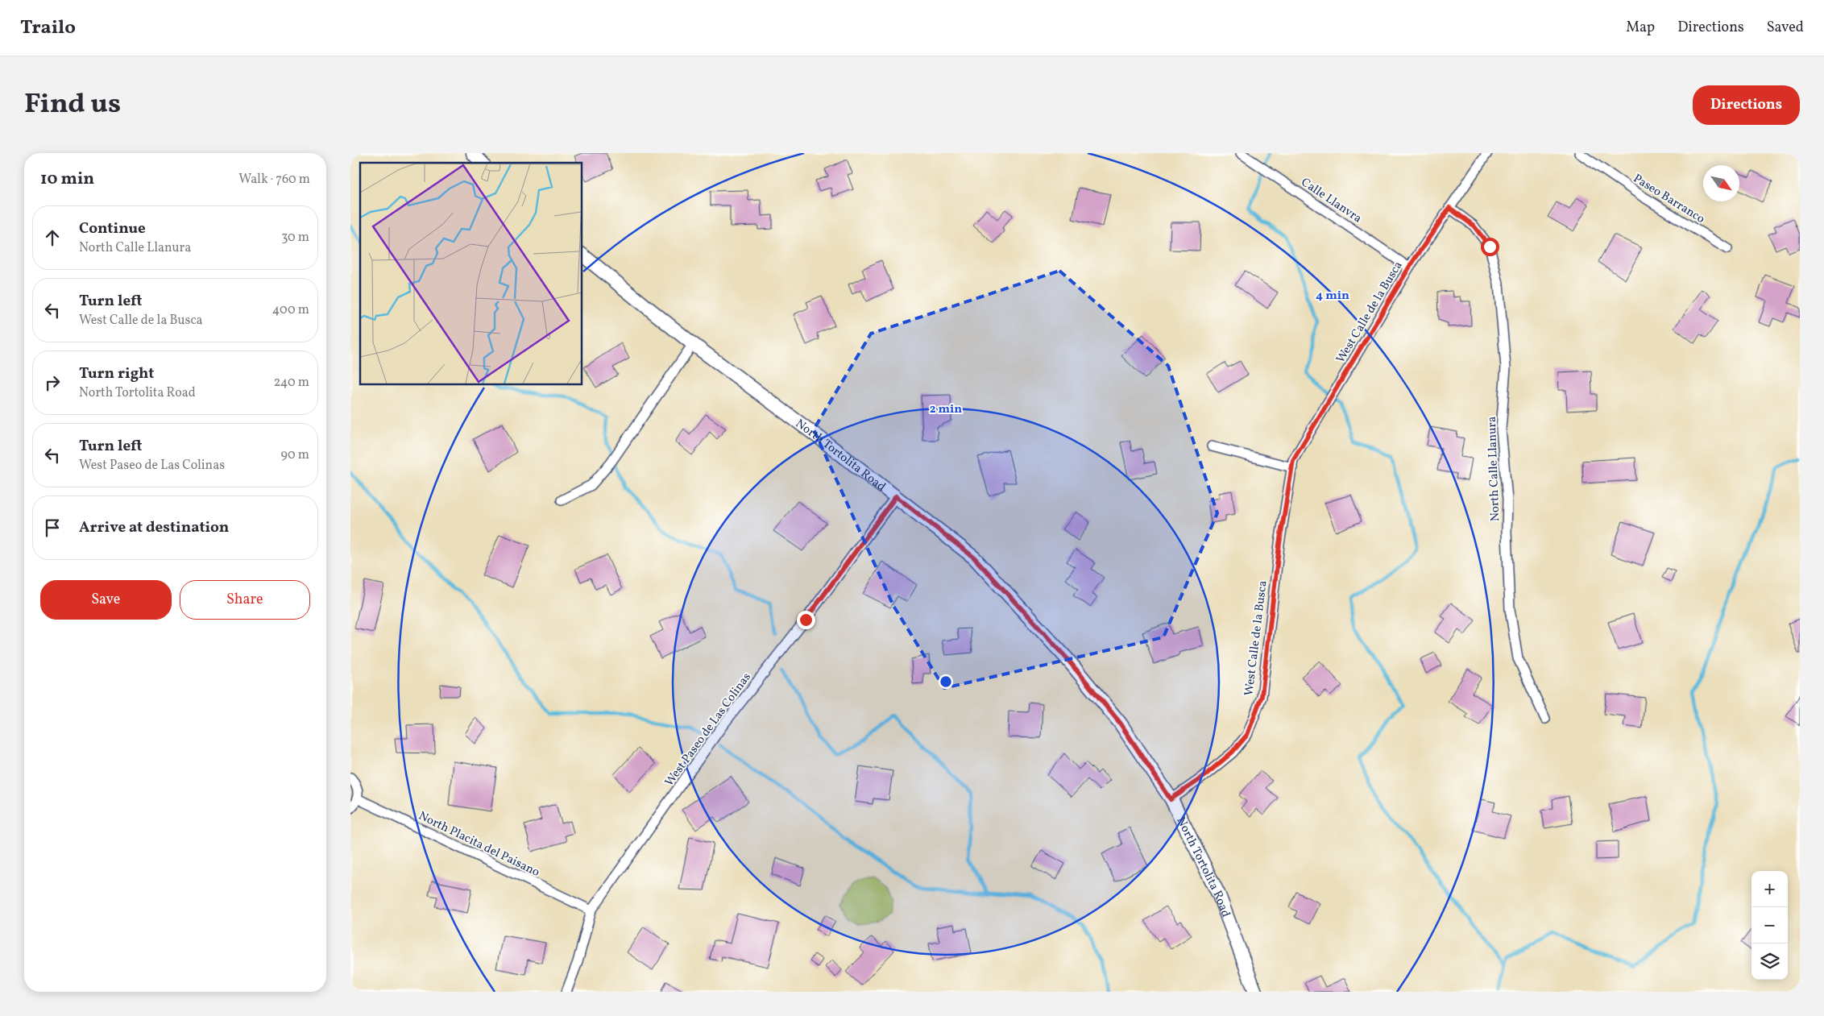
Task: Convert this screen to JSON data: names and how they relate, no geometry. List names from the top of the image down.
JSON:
{
  "streets": {
    "street": [
      "Paseo Barranco",
      "Calle Llanvra",
      "West Calle de la Busca",
      "North Tortolita Road",
      "North Calle Llanura",
      "West Paseo de Las Colinas",
      "North Placita del Paisano"
    ]
  },
  "crossings": [
    ["Calle Llanvra", "West Calle de la Busca"],
    ["West Calle de la Busca", "North Tortolita Road"],
    ["West Calle de la Busca", "North Calle Llanura"],
    ["North Tortolita Road", "West Paseo de Las Colinas"],
    ["West Paseo de Las Colinas", "North Placita del Paisano"]
  ],
  "north": "bottom right",
  "page": {
    "header": "Trailo",
    "nav": ["Map", "Directions", "Saved"],
    "title": "Find us",
    "buttons": [
      "Directions",
      ["Save", "Share"]
    ],
    "heading": ["10 min", "Walk · 760 m"],
    "list": [
      ["Continue", "North Calle Llanura", "30 m"],
      ["Turn left", "West Calle de la Busca", "400 m"],
      ["Turn right", "North Tortolita Road", "240 m"],
      ["Turn left", "West Paseo de Las Colinas", "90 m"],
      "Arrive at destination"
    ],
    "map_buttons": ["+", "−"]
  },
  "rings": ["4 min", "2 min"]
}
